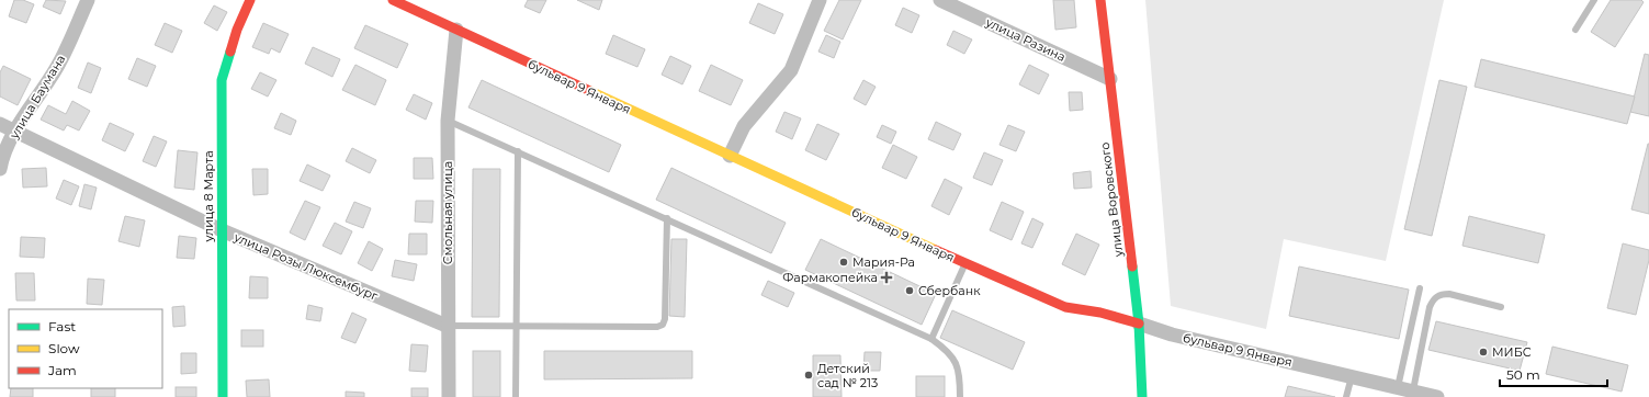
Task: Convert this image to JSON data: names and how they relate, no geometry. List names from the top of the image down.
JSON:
{
  "streets": {
    "main road": ["бульвар 9 Января", "улица 8 Марта", "улица Воровского"],
    "street": [
      "улица Разина",
      "улица Баумана",
      "Смольная улица",
      "улица Розы Люксембург"
    ]
  },
  "crossings": [
    ["улица Разина", "улица Воровского"],
    ["бульвар 9 Января", "улица Воровского"],
    ["бульвар 9 Января", "Смольная улица"],
    ["улица Баумана", "улица Розы Люксембург"],
    ["улица 8 Марта", "улица Розы Люксембург"],
    ["Смольная улица", "улица Розы Люксембург"]
  ],
  "places": {
    "other": [
      "Мария-Ра",
      "Сбербанк",
      "МИБС",
      "Детский сад № 213"
    ],
    "health": ["Фармакопейка"]
  },
  "legend": ["Fast", "Slow", "Jam"],
  "scale_bar": "50 m"
}
